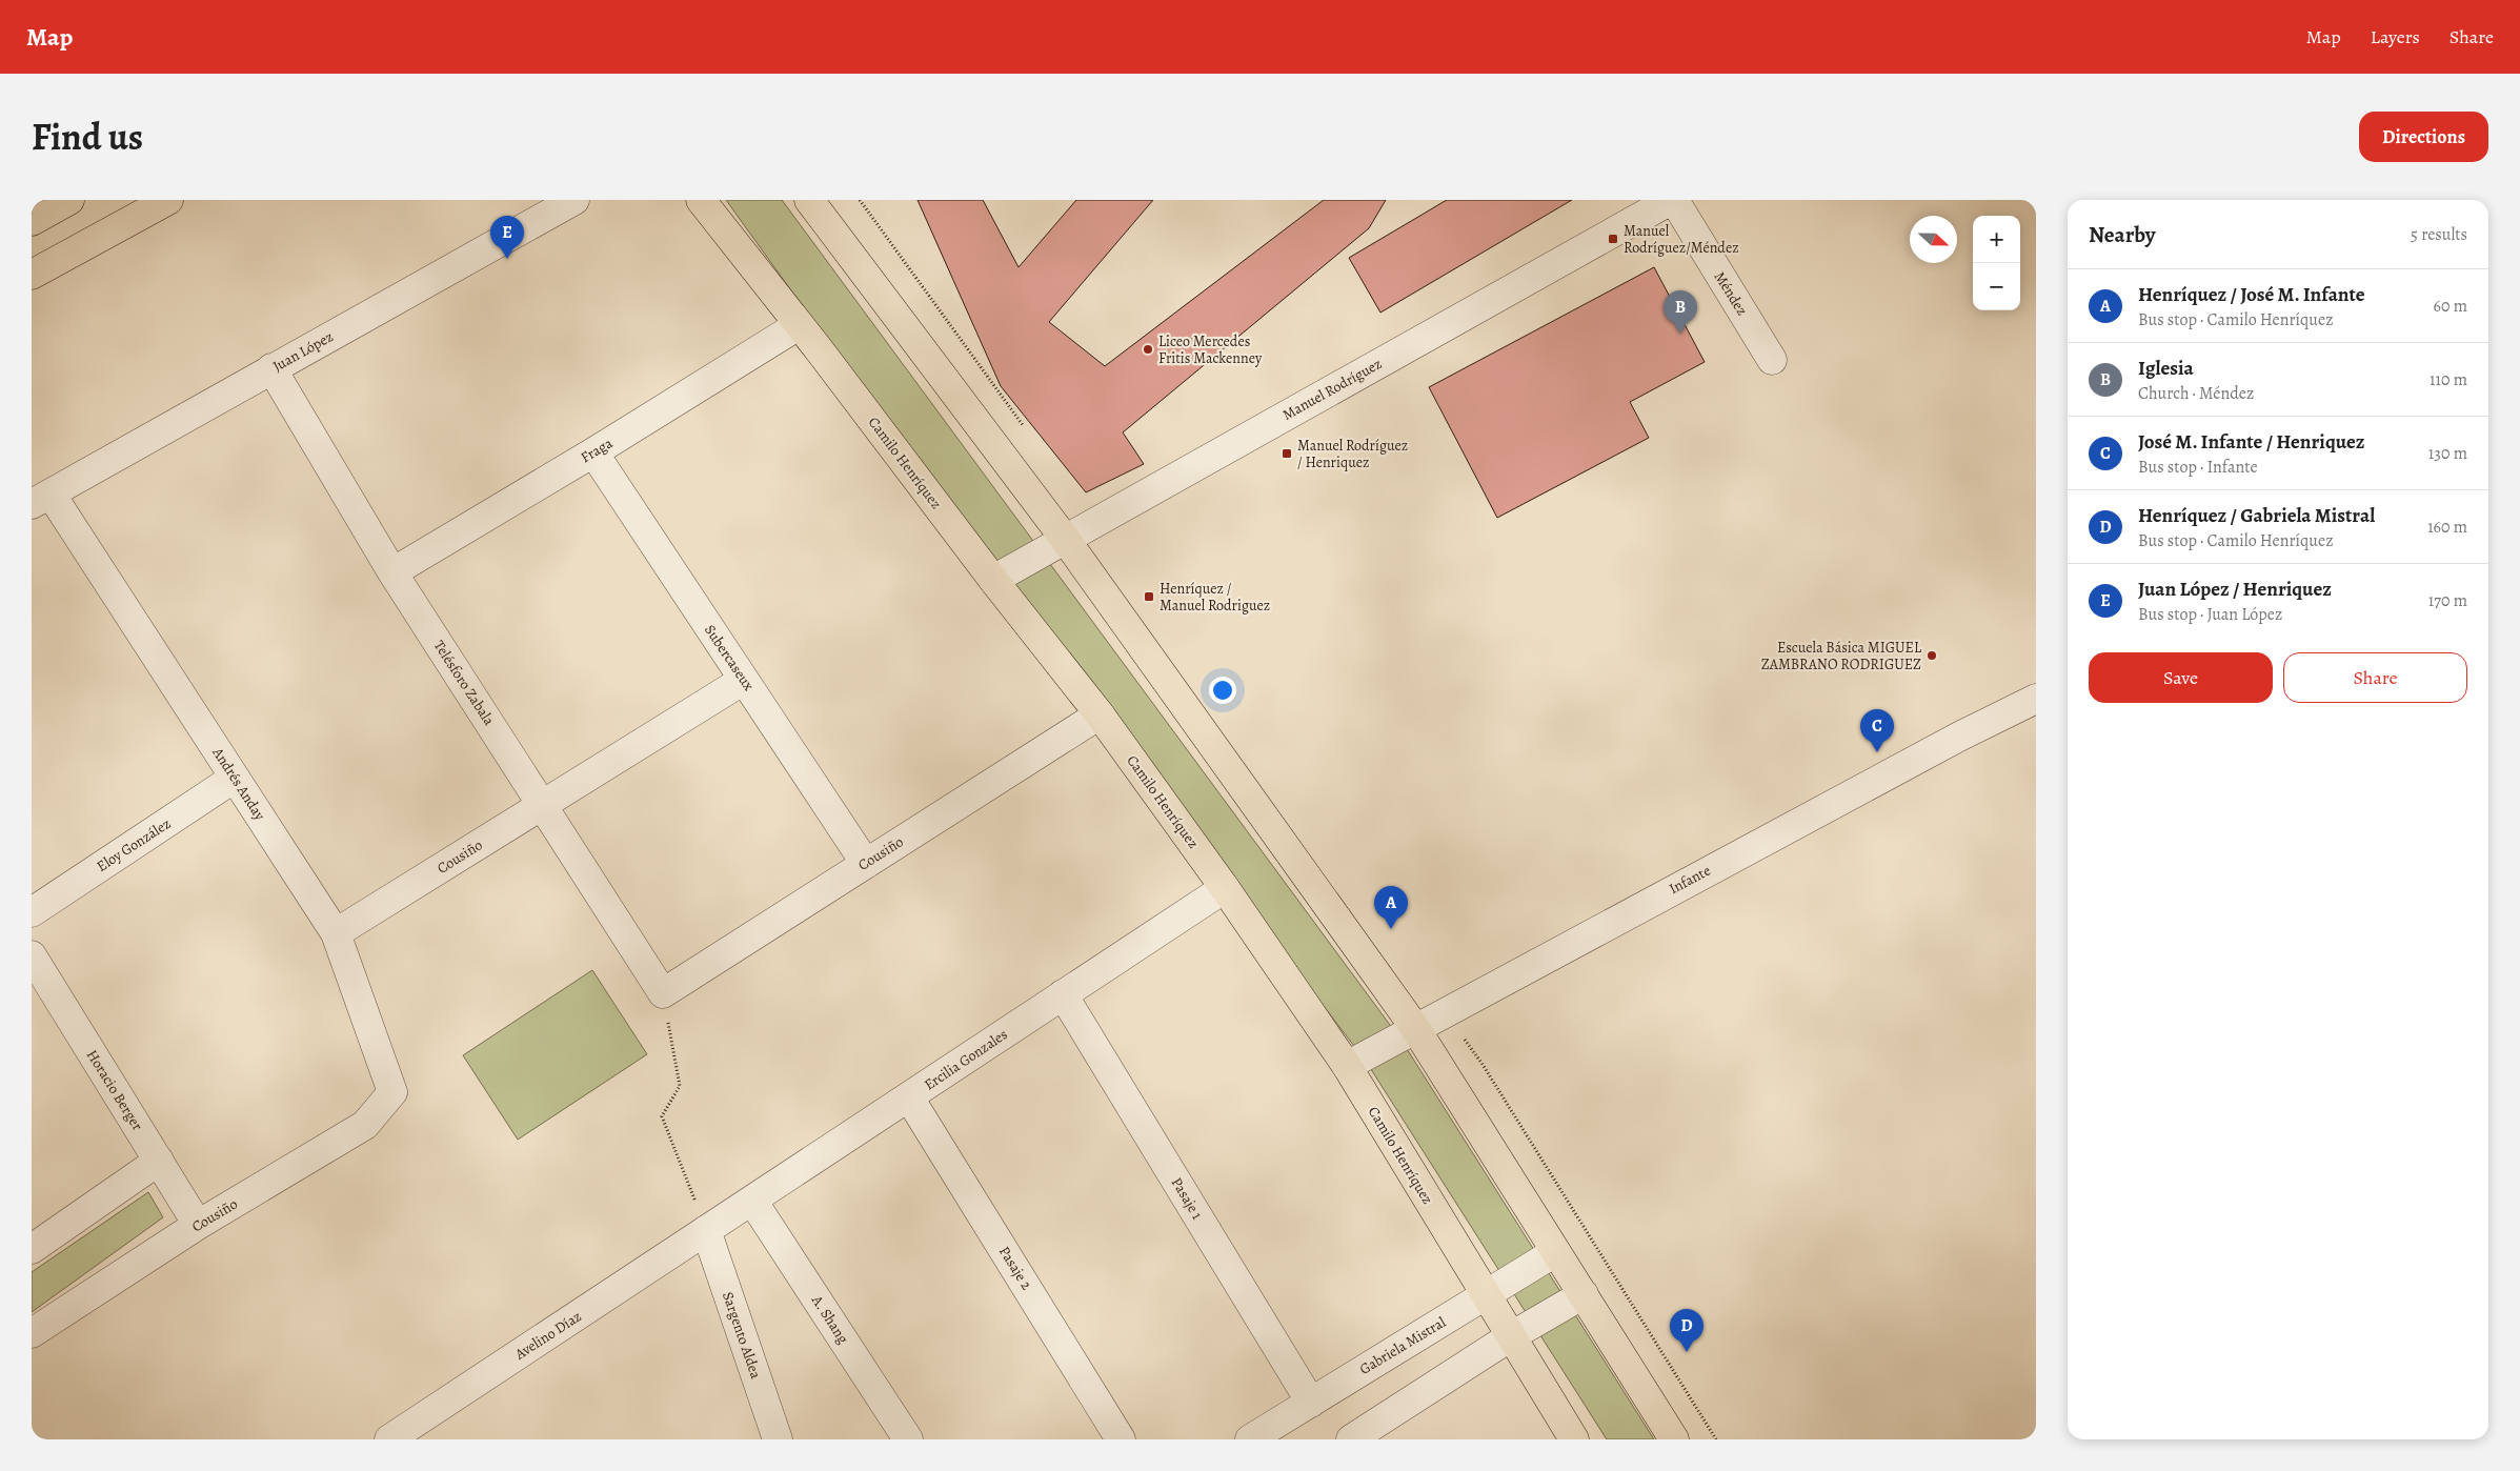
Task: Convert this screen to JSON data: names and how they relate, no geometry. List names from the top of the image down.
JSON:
{
  "streets": {
    "main road": ["Camilo Henríquez"],
    "street": [
      "Méndez",
      "Juan López",
      "Manuel Rodríguez",
      "Fraga",
      "Subercaseux",
      "Telésforo Zabala",
      "Andrés Anday",
      "Eloy González",
      "Cousiño",
      "Infante",
      "Ercilia Gonzales",
      "Horacio Berger",
      "Pasaje 1",
      "Pasaje 2",
      "A. Shang",
      "Avelino Díaz",
      "Sargento Aldea",
      "Gabriela Mistral"
    ]
  },
  "crossings": [
    ["Méndez", "Manuel Rodríguez"],
    ["Juan López", "Telésforo Zabala"],
    ["Juan López", "Andrés Anday"],
    ["Manuel Rodríguez", "Camilo Henríquez"],
    ["Fraga", "Camilo Henríquez"],
    ["Fraga", "Subercaseux"],
    ["Fraga", "Telésforo Zabala"],
    ["Camilo Henríquez", "Cousiño"],
    ["Camilo Henríquez", "Infante"],
    ["Camilo Henríquez", "Ercilia Gonzales"],
    ["Camilo Henríquez", "Gabriela Mistral"],
    ["Subercaseux", "Cousiño"],
    ["Telésforo Zabala", "Cousiño"],
    ["Andrés Anday", "Eloy González"],
    ["Andrés Anday", "Cousiño"],
    ["Cousiño", "Horacio Berger"],
    ["Ercilia Gonzales", "Pasaje 1"],
    ["Ercilia Gonzales", "Pasaje 2"],
    ["Ercilia Gonzales", "A. Shang"],
    ["Ercilia Gonzales", "Avelino Díaz"],
    ["Ercilia Gonzales", "Sargento Aldea"],
    ["Pasaje 1", "Gabriela Mistral"],
    ["Avelino Díaz", "Sargento Aldea"]
  ],
  "places": {
    "transit": ["Manuel Rodríguez/Méndez", "Manuel Rodríguez / Henriquez", "Henríquez / Manuel Rodriguez"],
    "other": ["Liceo Mercedes Fritis Mackenney", "Escuela Básica MIGUEL ZAMBRANO RODRIGUEZ"]
  },
  "north": "right",
  "page": {
    "header": "Map",
    "nav": ["Map", "Layers", "Share"],
    "title": "Find us",
    "buttons": [
      "Directions",
      ["Save", "Share"]
    ],
    "heading": ["Nearby", "5 results"],
    "map_buttons": ["+", "−"],
    "pins": [
      "E",
      "B",
      "C",
      "A",
      "D"
    ],
    "list": [
      {
        "mark": "A",
        "name": "Henríquez / José M. Infante",
        "note": "Bus stop · Camilo Henríquez",
        "value": "60 m"
      },
      {
        "mark": "B",
        "name": "Iglesia",
        "note": "Church · Méndez",
        "value": "110 m"
      },
      {
        "mark": "C",
        "name": "José M. Infante / Henriquez",
        "note": "Bus stop · Infante",
        "value": "130 m"
      },
      {
        "mark": "D",
        "name": "Henríquez / Gabriela Mistral",
        "note": "Bus stop · Camilo Henríquez",
        "value": "160 m"
      },
      {
        "mark": "E",
        "name": "Juan López / Henriquez",
        "note": "Bus stop · Juan López",
        "value": "170 m"
      }
    ]
  }
}
